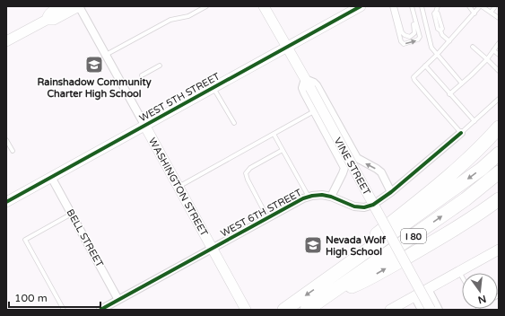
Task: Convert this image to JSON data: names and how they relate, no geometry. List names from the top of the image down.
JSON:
{
  "streets": {
    "highway": ["I 80"],
    "street": [
      "WEST 5TH STREET",
      "VINE STREET",
      "WASHINGTON STREET",
      "WEST 6TH STREET",
      "BELL STREET"
    ]
  },
  "crossings": [
    ["WEST 5TH STREET", "VINE STREET"],
    ["WEST 5TH STREET", "WASHINGTON STREET"],
    ["WEST 5TH STREET", "BELL STREET"],
    ["VINE STREET", "WEST 6TH STREET"],
    ["WASHINGTON STREET", "WEST 6TH STREET"],
    ["WEST 6TH STREET", "BELL STREET"]
  ],
  "places": {
    "school or university": ["Rainshadow Community Charter High School", "Nevada Wolf High School"]
  },
  "scale_bar": "100 m",
  "north": "bottom"
}
